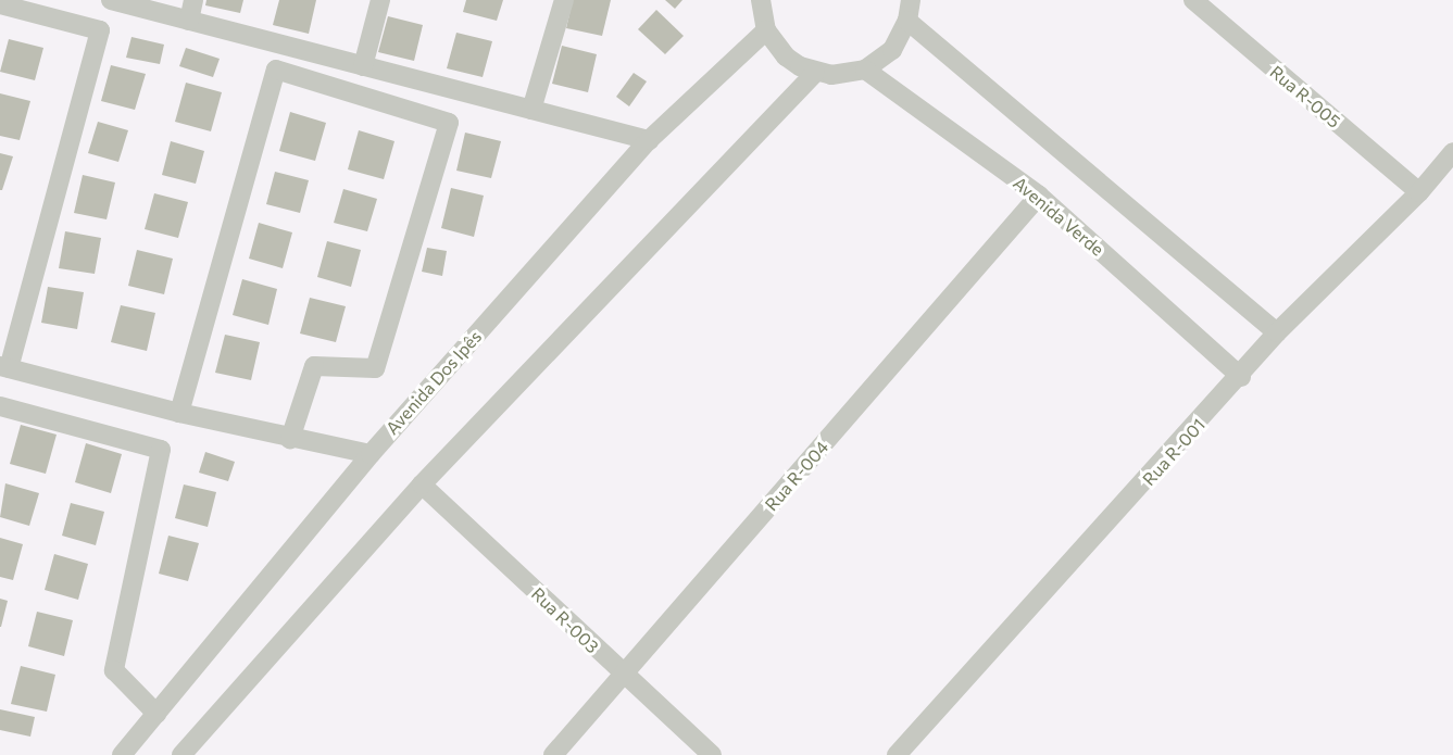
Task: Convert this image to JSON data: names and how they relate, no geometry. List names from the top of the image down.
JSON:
{
  "streets": {
    "street": [
      "Rua R-005",
      "Avenida Verde",
      "Avenida Dos Ipês",
      "Rua R-001",
      "Rua R-004",
      "Rua R-003"
    ]
  },
  "crossings": [
    ["Rua R-005", "Rua R-001"],
    ["Avenida Verde", "Rua R-001"],
    ["Avenida Verde", "Rua R-004"],
    ["Rua R-004", "Rua R-003"]
  ]
}
